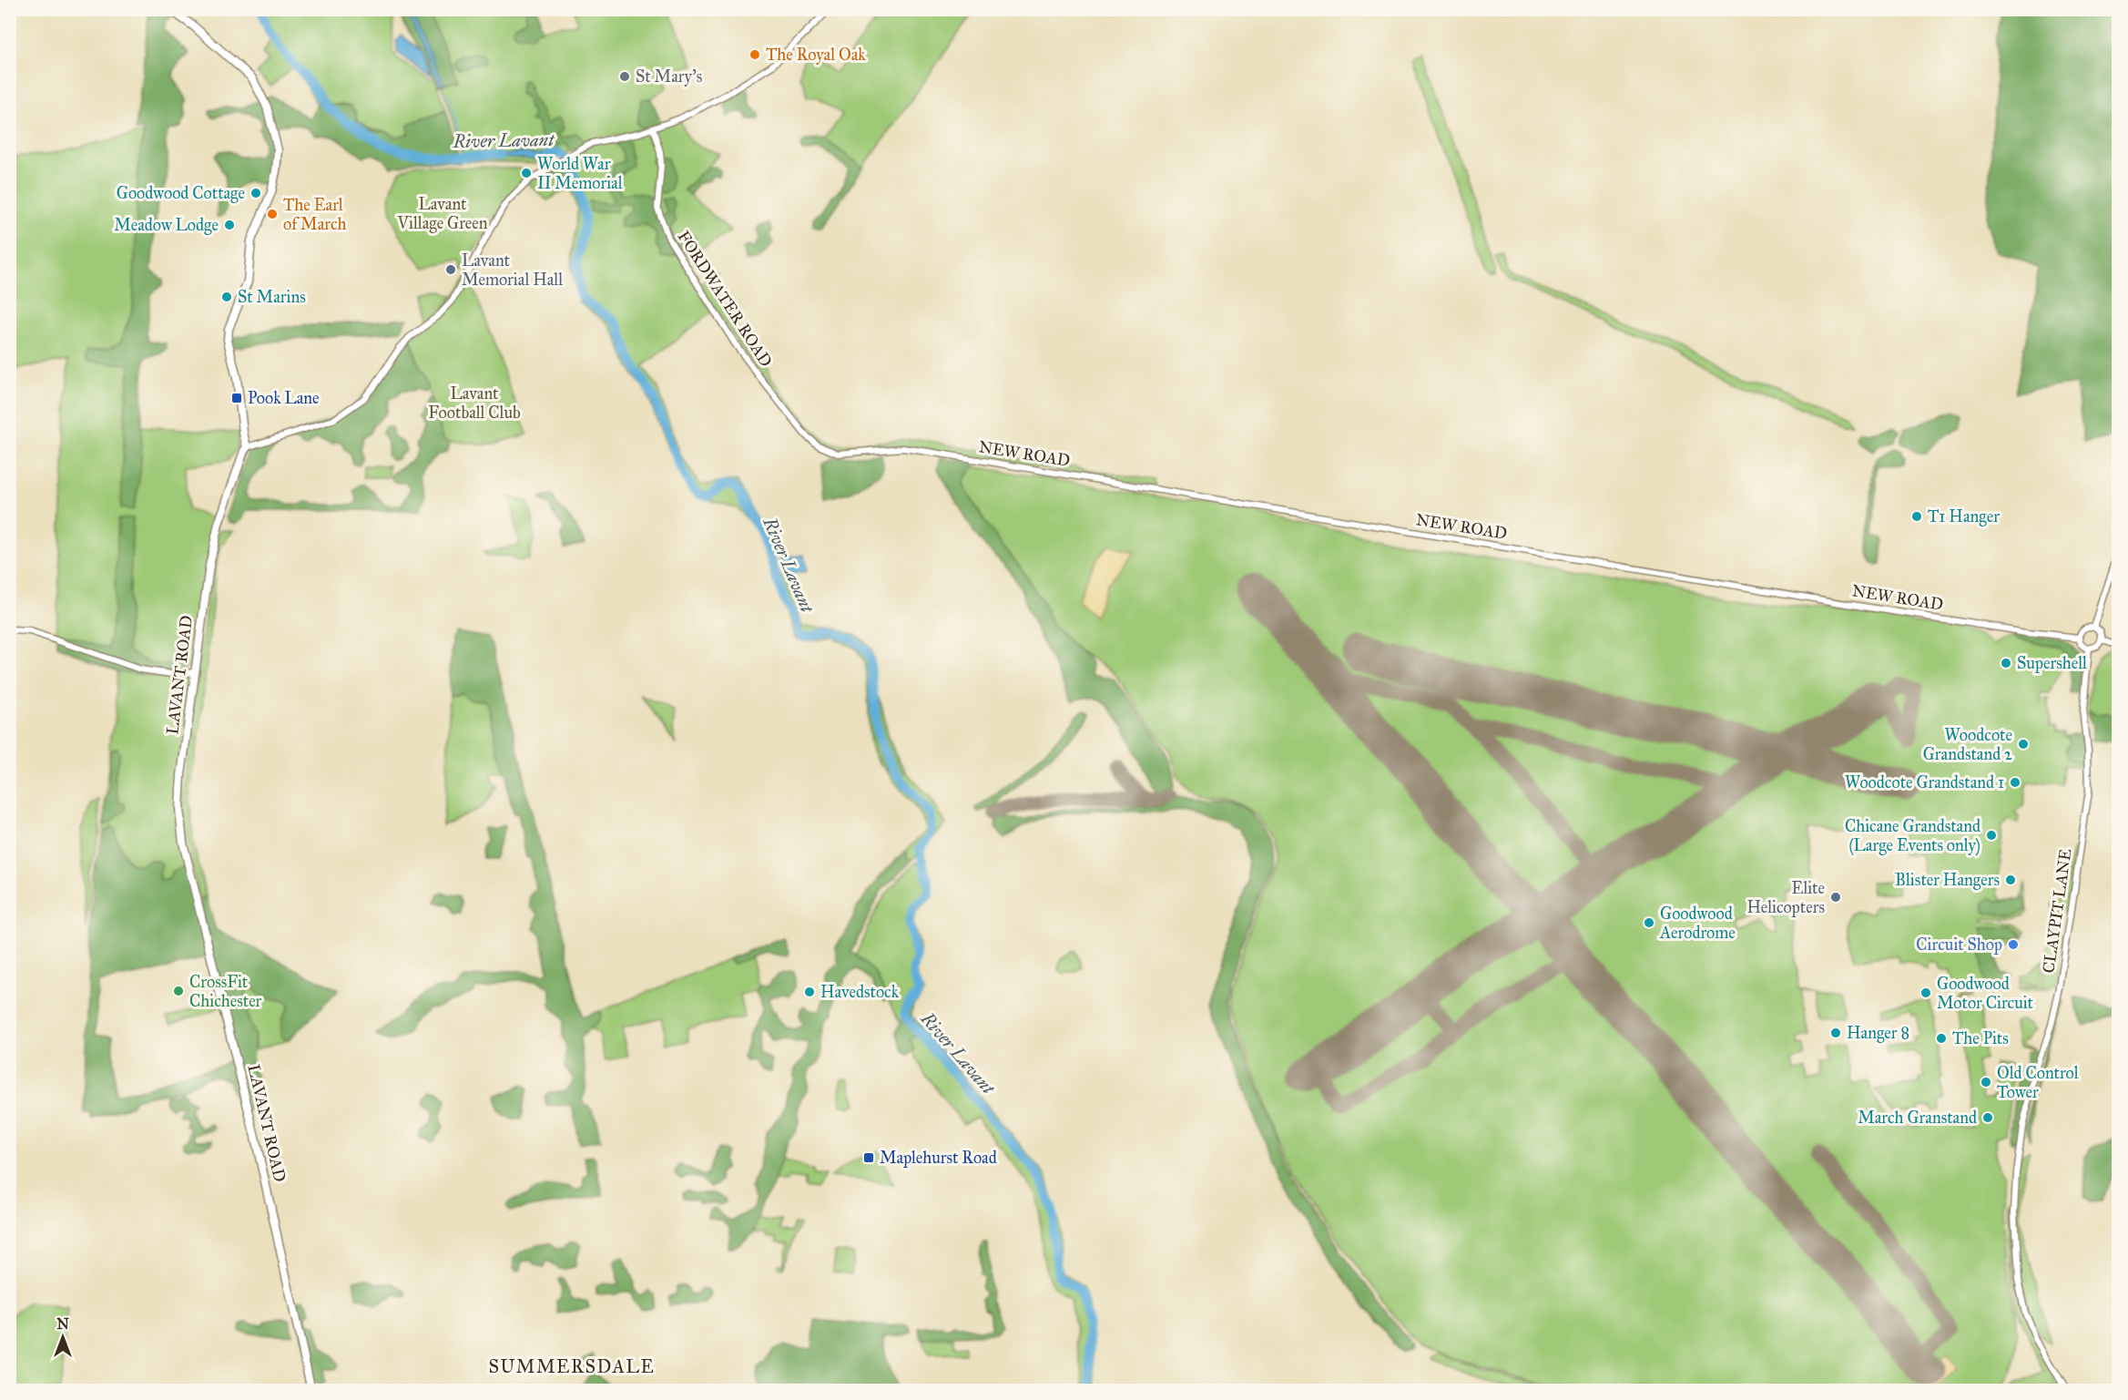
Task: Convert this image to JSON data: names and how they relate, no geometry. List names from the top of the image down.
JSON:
{
  "streets": {
    "main road": ["LAVANT ROAD"],
    "street": ["FORDWATER ROAD", "NEW ROAD", "CLAYPIT LANE"]
  },
  "crossings": [
    ["FORDWATER ROAD", "NEW ROAD"],
    ["NEW ROAD", "CLAYPIT LANE"]
  ],
  "districts": ["SUMMERSDALE"],
  "water": ["River Lavant"],
  "parks": ["Lavant Village Green", "Lavant Football Club"],
  "places": {
    "other": [
      "The Royal Oak",
      "St Mary's",
      "World War II Memorial",
      "Goodwood Cottage",
      "The Earl of March",
      "Meadow Lodge",
      "Lavant Memorial Hall",
      "St Marins",
      "T1 Hanger",
      "Supershell",
      "Woodcote Grandstand 2",
      "Woodcote Grandstand 1",
      "Chicane Grandstand (Large Events only)",
      "Blister Hangers",
      "Elite Helicopters",
      "Goodwood Aerodrome",
      "Circuit Shop",
      "CrossFit Chichester",
      "Havedstock",
      "Goodwood Motor Circuit",
      "Hanger 8",
      "The Pits",
      "Old Control Tower",
      "March Granstand"
    ],
    "transit": ["Pook Lane", "Maplehurst Road"]
  },
  "north": "top"
}
